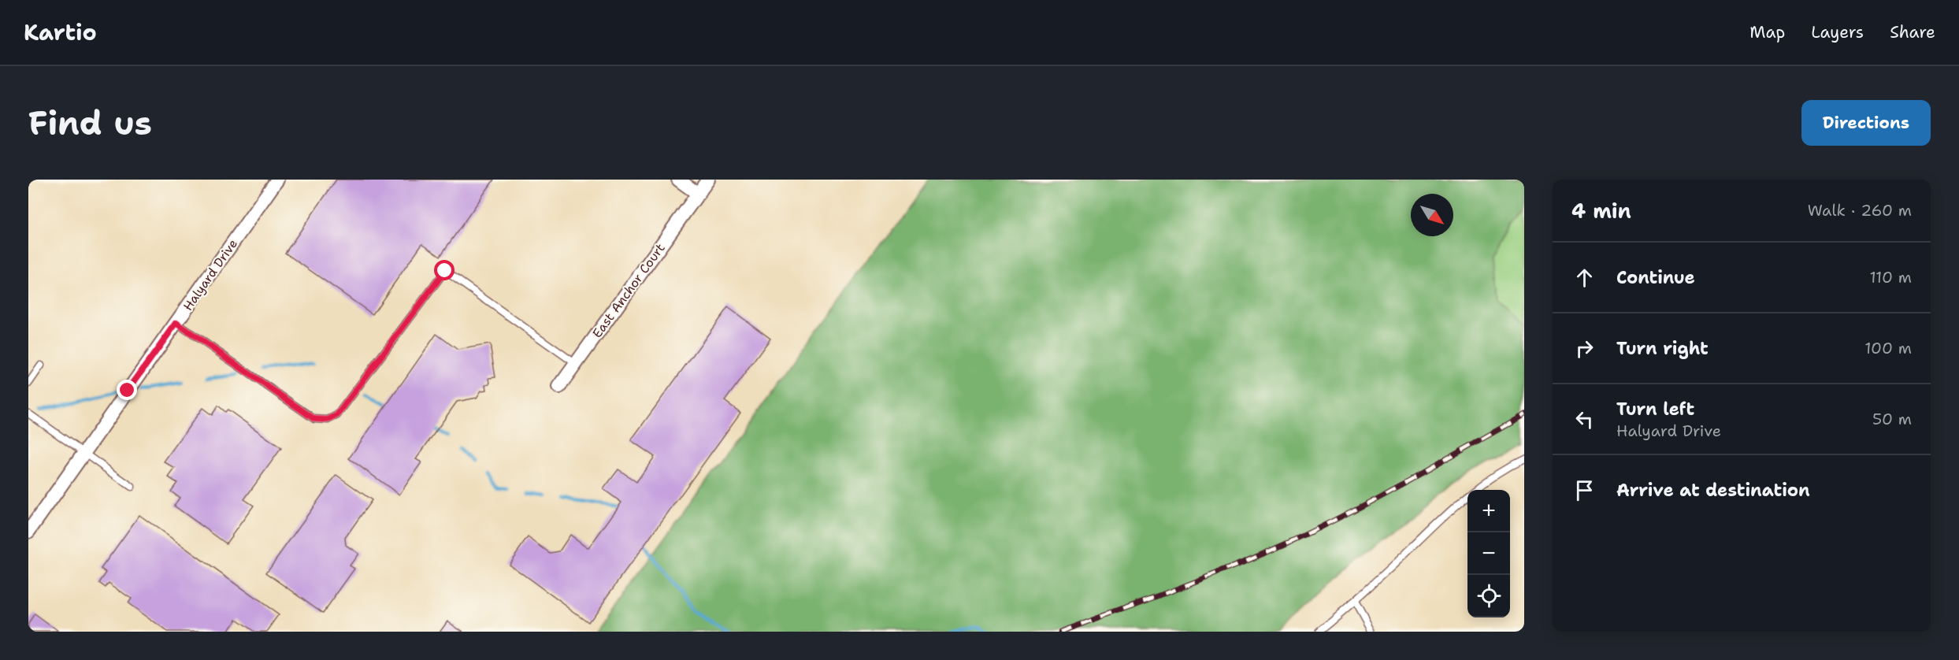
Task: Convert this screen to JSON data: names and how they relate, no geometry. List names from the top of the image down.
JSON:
{
  "streets": {
    "street": ["Halyard Drive", "East Anchor Court"]
  },
  "north": "bottom right",
  "page": {
    "header": "Kartio",
    "nav": ["Map", "Layers", "Share"],
    "buttons": "Directions",
    "title": "Find us",
    "heading": ["4 min", "Walk · 260 m"],
    "list": [
      ["Continue", "110 m"],
      ["Turn right", "100 m"],
      ["Turn left", "Halyard Drive", "50 m"],
      "Arrive at destination"
    ],
    "map_buttons": ["+", "−"]
  }
}
